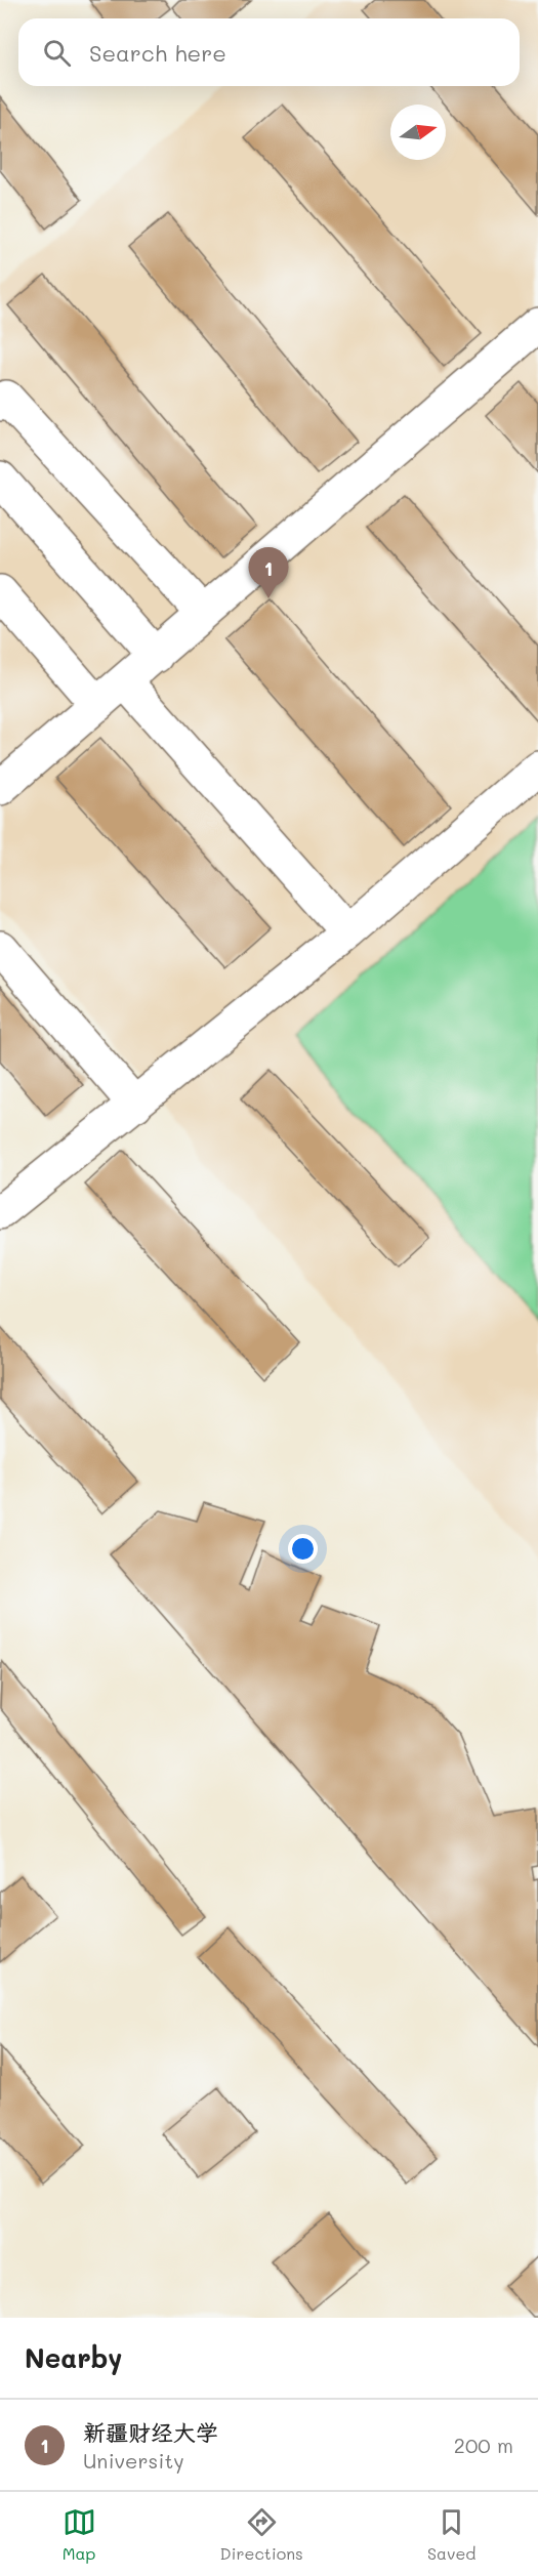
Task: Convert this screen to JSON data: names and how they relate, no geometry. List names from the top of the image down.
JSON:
{
  "north": "right",
  "page": {
    "search": "Search here",
    "pins": "1",
    "heading": "Nearby",
    "list": [
      {
        "mark": "1",
        "name": "新疆财经大学",
        "note": "University",
        "value": "200 m"
      }
    ],
    "nav": ["Map", "Directions", "Saved"]
  }
}
